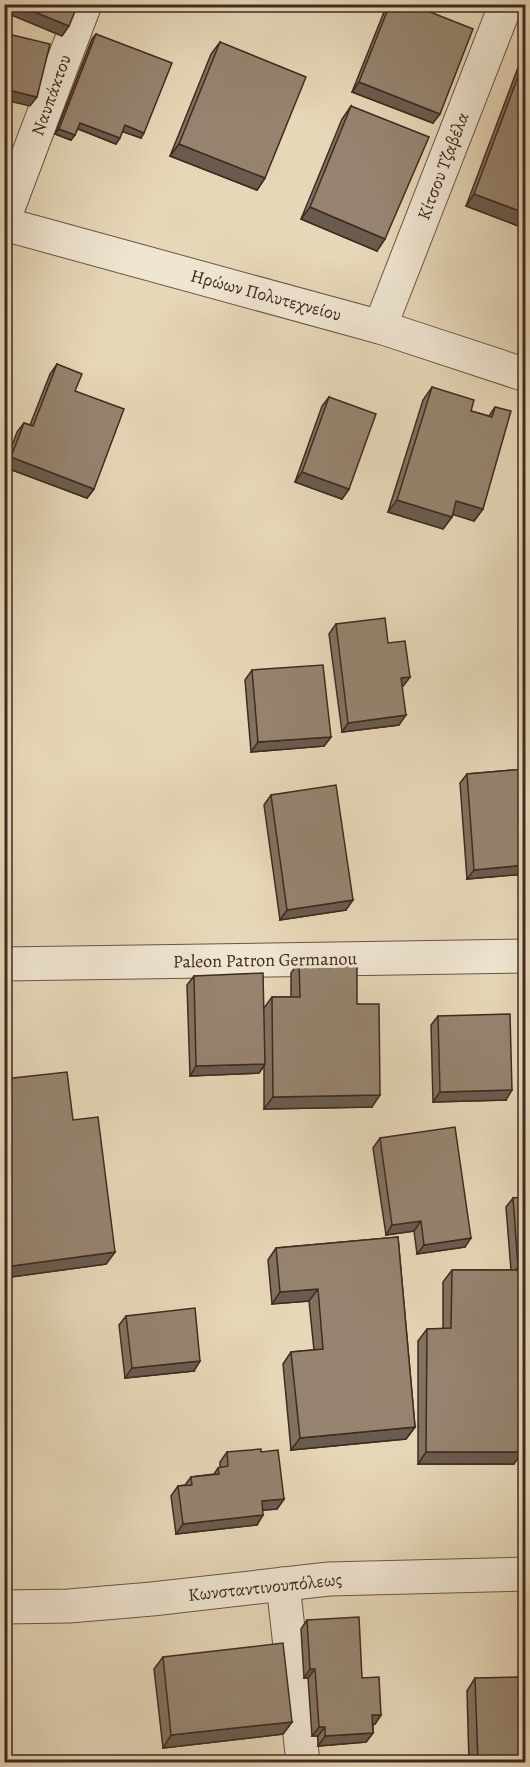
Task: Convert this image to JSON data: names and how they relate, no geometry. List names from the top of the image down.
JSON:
{
  "streets": {
    "street": [
      "Ναυπάκτου",
      "Κίτσου Τζαβέλα",
      "Ηρώων Πολυτεχνείου",
      "Paleon Patron Germanou",
      "Κωνσταντινουπόλεως"
    ]
  },
  "crossings": [
    ["Κίτσου Τζαβέλα", "Ηρώων Πολυτεχνείου"]
  ]
}
